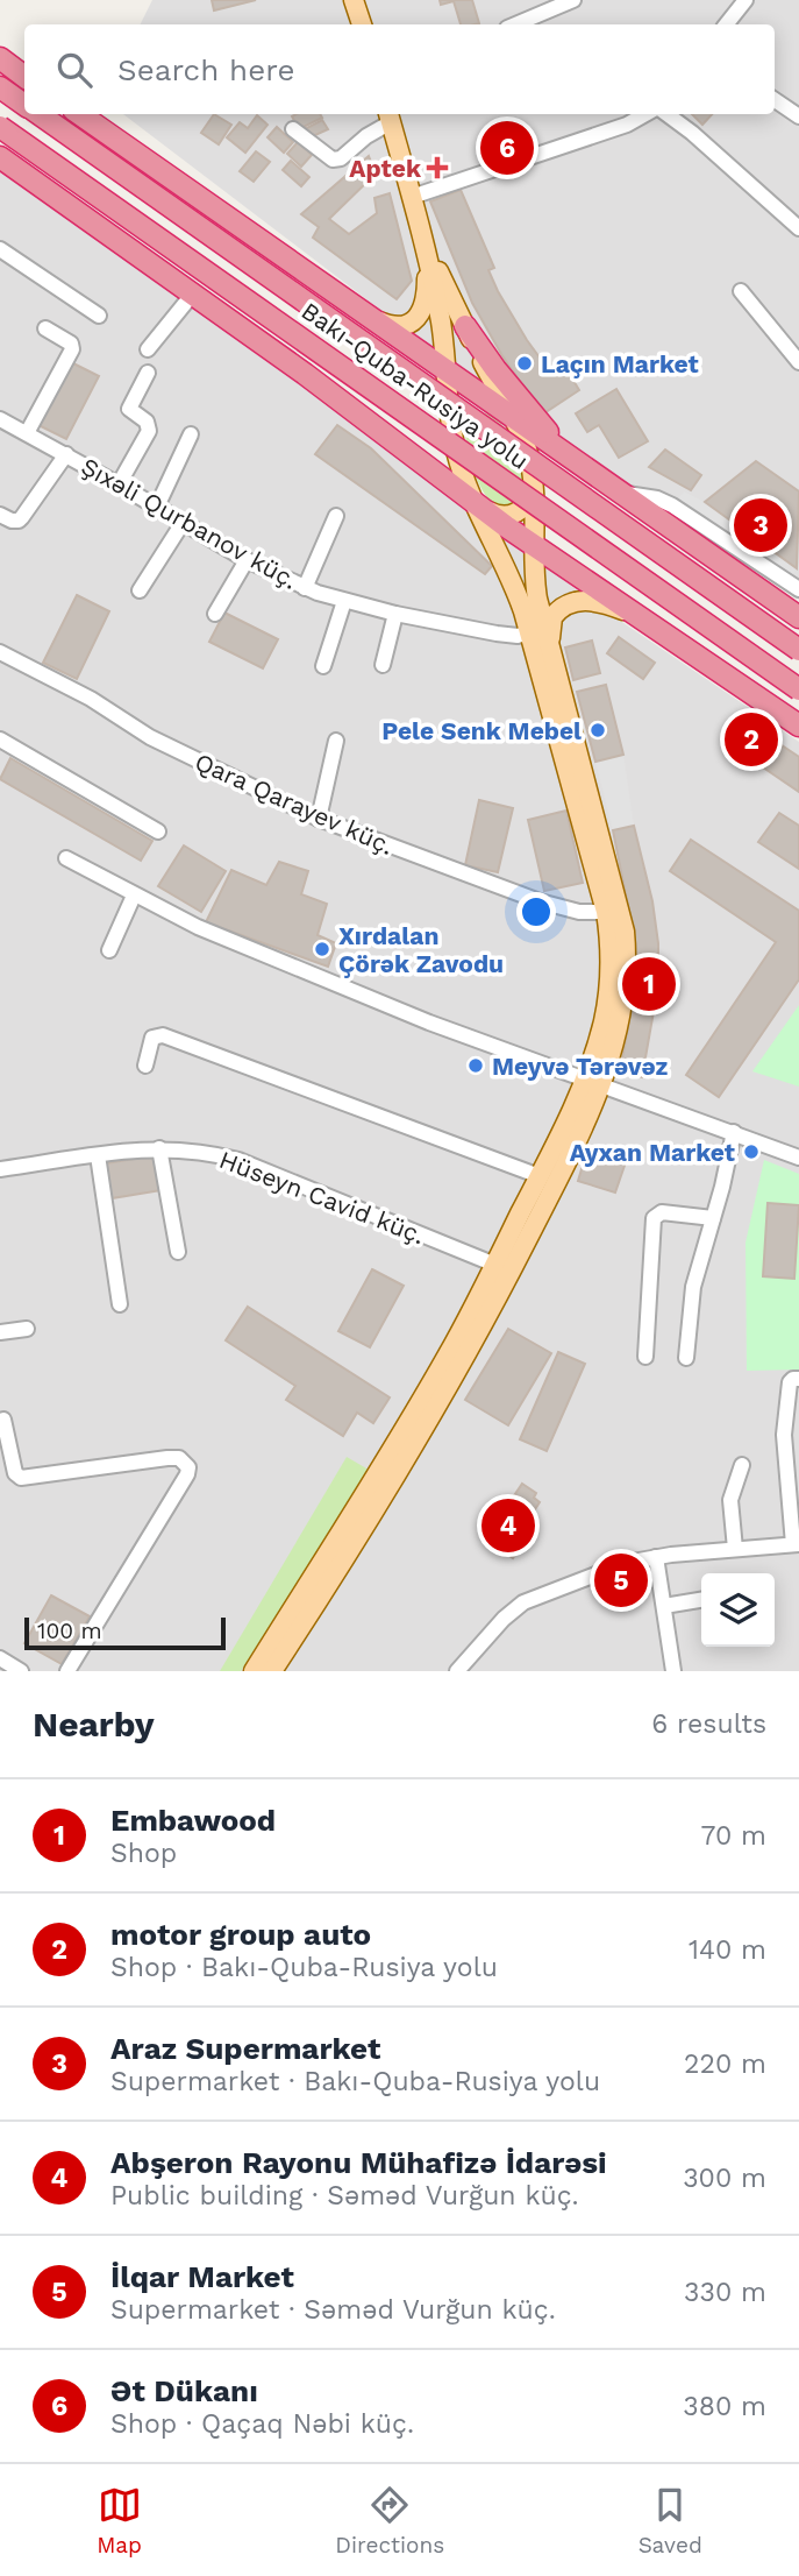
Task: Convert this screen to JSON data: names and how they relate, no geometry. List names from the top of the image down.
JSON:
{
  "streets": {
    "highway": ["Bakı-Quba-Rusiya yolu"],
    "street": ["Şıxəli Qurbanov küç.", "Qara Qarayev küç.", "Hüseyn Cavid küç."]
  },
  "places": {
    "health": ["Aptek"],
    "other": [
      "Laçın Market",
      "Pele Senk Mebel",
      "Xırdalan Çörək Zavodu",
      "Meyvə Tərəvəz",
      "Ayxan Market"
    ]
  },
  "scale_bar": "100 m",
  "page": {
    "search": "Search here",
    "pins": [
      "6",
      "3",
      "2",
      "1",
      "4",
      "5"
    ],
    "scale": "100 m",
    "heading": ["Nearby", "6 results"],
    "list": [
      {
        "mark": "1",
        "name": "Embawood",
        "note": "Shop",
        "value": "70 m"
      },
      {
        "mark": "2",
        "name": "motor group auto",
        "note": "Shop · Bakı-Quba-Rusiya yolu",
        "value": "140 m"
      },
      {
        "mark": "3",
        "name": "Araz Supermarket",
        "note": "Supermarket · Bakı-Quba-Rusiya yolu",
        "value": "220 m"
      },
      {
        "mark": "4",
        "name": "Abşeron Rayonu Mühafizə İdarəsi",
        "note": "Public building · Səməd Vurğun küç.",
        "value": "300 m"
      },
      {
        "mark": "5",
        "name": "İlqar Market",
        "note": "Supermarket · Səməd Vurğun küç.",
        "value": "330 m"
      },
      {
        "mark": "6",
        "name": "Ət Dükanı",
        "note": "Shop · Qaçaq Nəbi küç.",
        "value": "380 m"
      }
    ],
    "nav": ["Map", "Directions", "Saved"]
  }
}
